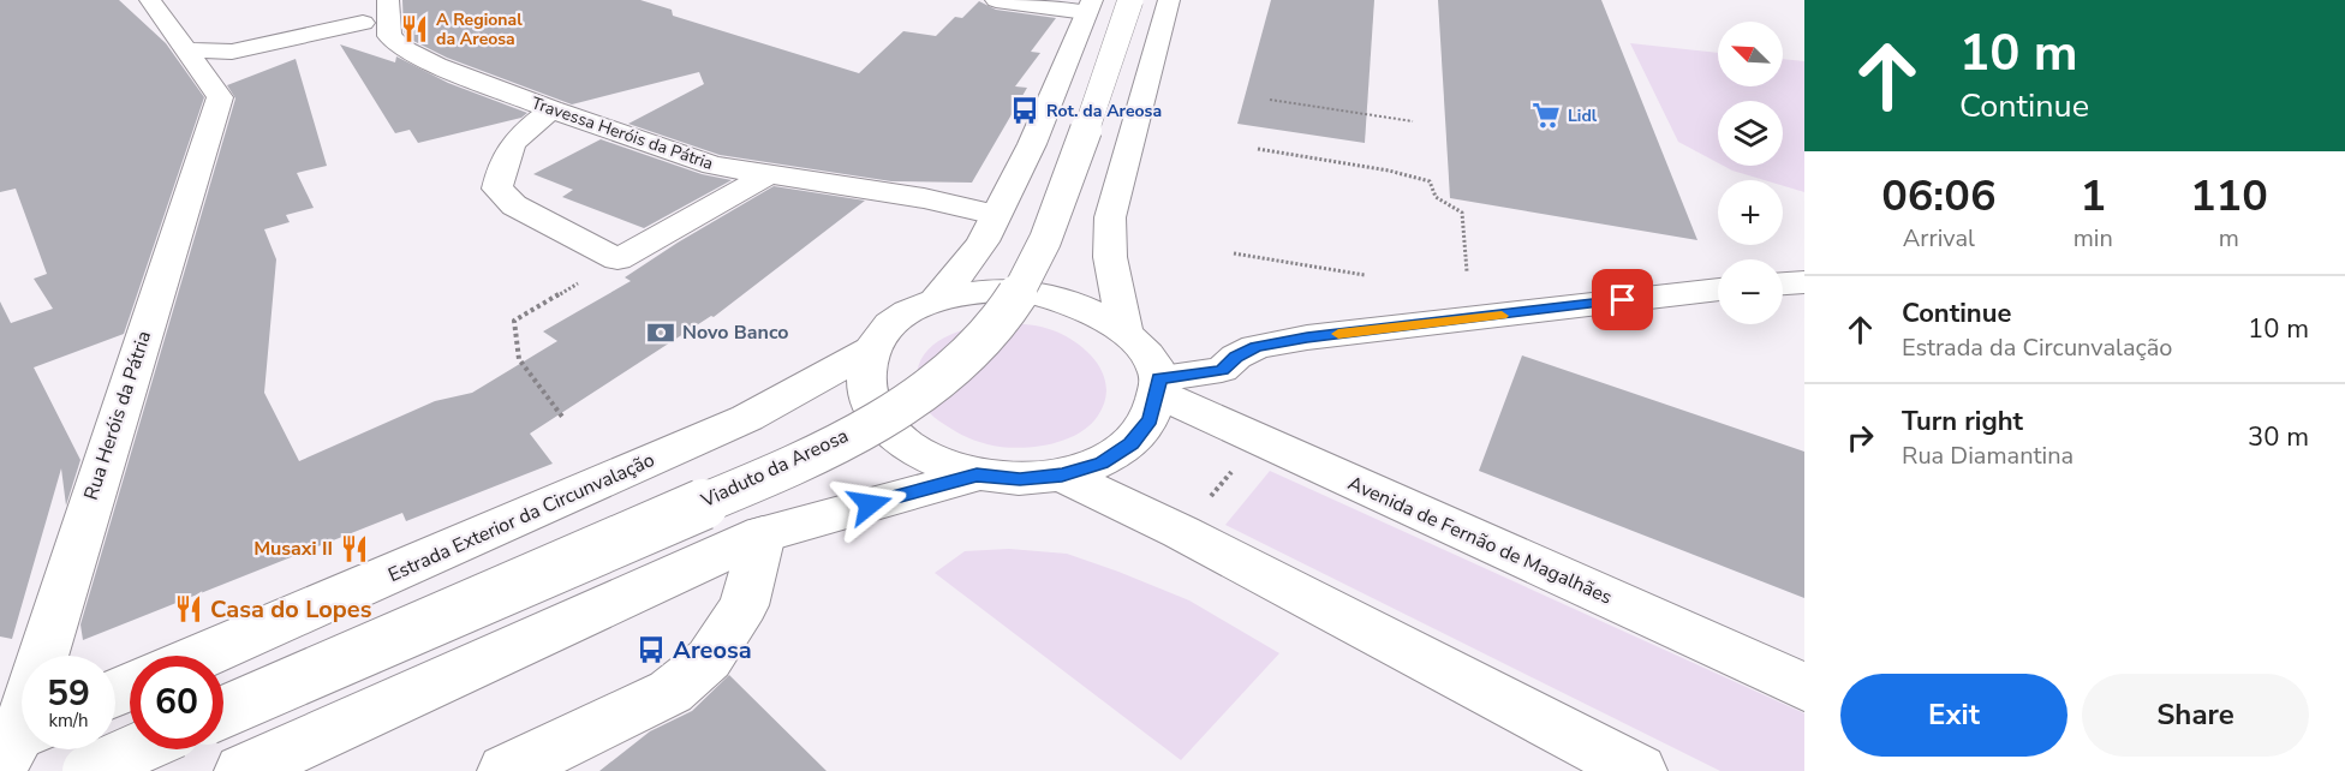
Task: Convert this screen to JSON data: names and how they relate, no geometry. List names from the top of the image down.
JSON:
{
  "streets": {
    "main road": [
      "Travessa Heróis da Pátria",
      "Rua Heróis da Pátria",
      "Viaduto da Areosa",
      "Estrada Exterior da Circunvalação",
      "Avenida de Fernão de Magalhães"
    ]
  },
  "crossings": [
    ["Estrada Exterior da Circunvalação", "Avenida de Fernão de Magalhães"]
  ],
  "places": {
    "restaurant": ["A Regional da Areosa", "Musaxi II", "Casa do Lopes"],
    "bus stop": ["Rot. da Areosa", "Areosa"],
    "supermarket": ["Lidl"],
    "bank": ["Novo Banco"]
  },
  "north": "top left",
  "page": {
    "turn": ["10 m", "Continue"],
    "map_buttons": ["+", "−"],
    "eta": [
      "06:06",
      "Arrival",
      "1",
      "min",
      "110",
      "m"
    ],
    "list": [
      {
        "name": "Continue",
        "note": "Estrada da Circunvalação",
        "value": "10 m"
      },
      {
        "name": "Turn right",
        "note": "Rua Diamantina",
        "value": "30 m"
      }
    ],
    "speed": "59 km/h",
    "limit": "60",
    "buttons": ["Exit", "Share"]
  }
}
